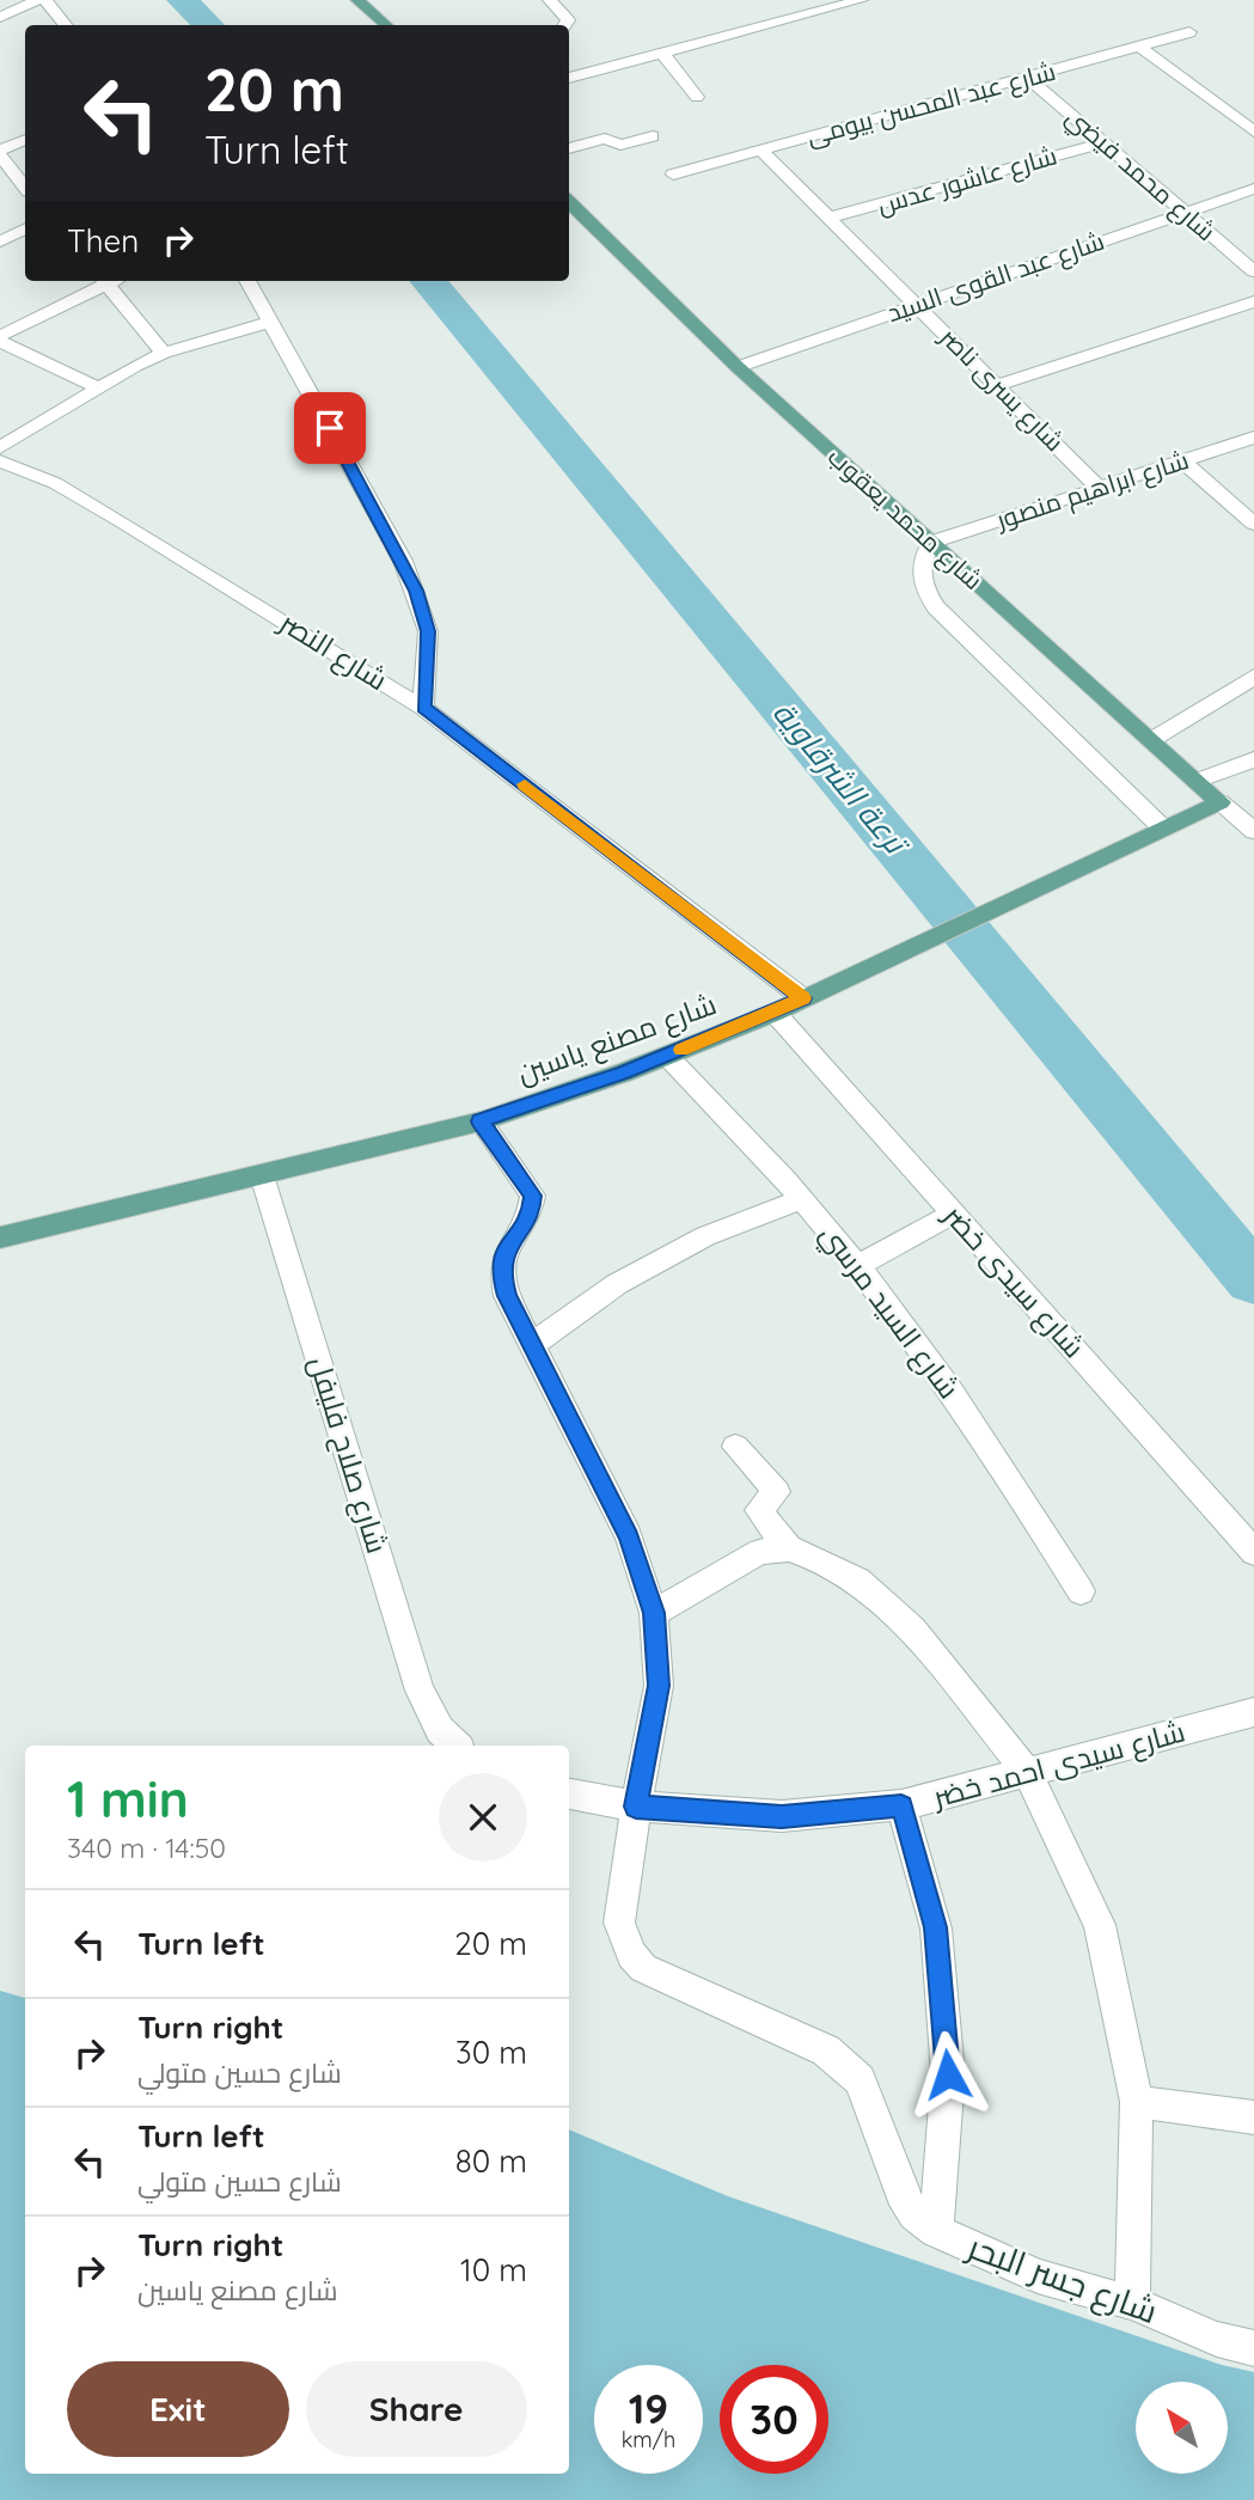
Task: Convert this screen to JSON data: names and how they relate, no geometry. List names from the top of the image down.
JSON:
{
  "streets": {
    "main road": ["شارع محمد يعقوب", "شارع مصنع ياسين"],
    "street": [
      "شارع عبد المحسن بيومى",
      "شارع محمد فيضي",
      "شارع عاشور عدس",
      "شارع عبد القوى السيد",
      "شارع يسرى ناصر",
      "شارع ابراهيم منصور",
      "شارع النصر",
      "شارع سيدى خضر",
      "شارع السيد مرسي",
      "شارع صلاح فليفل",
      "شارع سيدى احمد خضر",
      "شارع جسر البحر"
    ]
  },
  "crossings": [
    ["شارع عبد المحسن بيومى", "شارع محمد فيضي"],
    ["شارع عبد المحسن بيومى", "شارع يسرى ناصر"],
    ["شارع محمد فيضي", "شارع عاشور عدس"],
    ["شارع محمد فيضي", "شارع عبد القوى السيد"],
    ["شارع عاشور عدس", "شارع يسرى ناصر"],
    ["شارع عبد القوى السيد", "شارع يسرى ناصر"],
    ["شارع عبد القوى السيد", "شارع محمد يعقوب"],
    ["شارع يسرى ناصر", "شارع ابراهيم منصور"],
    ["شارع ابراهيم منصور", "شارع محمد يعقوب"],
    ["شارع محمد يعقوب", "شارع مصنع ياسين"],
    ["شارع النصر", "شارع مصنع ياسين"],
    ["شارع مصنع ياسين", "شارع سيدى خضر"],
    ["شارع مصنع ياسين", "شارع السيد مرسي"],
    ["شارع مصنع ياسين", "شارع صلاح فليفل"],
    ["شارع سيدى احمد خضر", "شارع جسر البحر"]
  ],
  "water": ["ترعة الشرقاوية"],
  "north": "top left",
  "page": {
    "turn": ["20 m", "Turn left"],
    "then": "Then",
    "heading": ["1 min", "340 m · 14:50"],
    "list": [
      {
        "name": "Turn left",
        "value": "20 m"
      },
      {
        "name": "Turn right",
        "note": "شارع حسين متولي",
        "value": "30 m"
      },
      {
        "name": "Turn left",
        "note": "شارع حسين متولي",
        "value": "80 m"
      },
      {
        "name": "Turn right",
        "note": "شارع مصنع ياسين",
        "value": "10 m"
      }
    ],
    "buttons": ["Exit", "Share"],
    "speed": "19 km/h",
    "limit": "30"
  }
}
